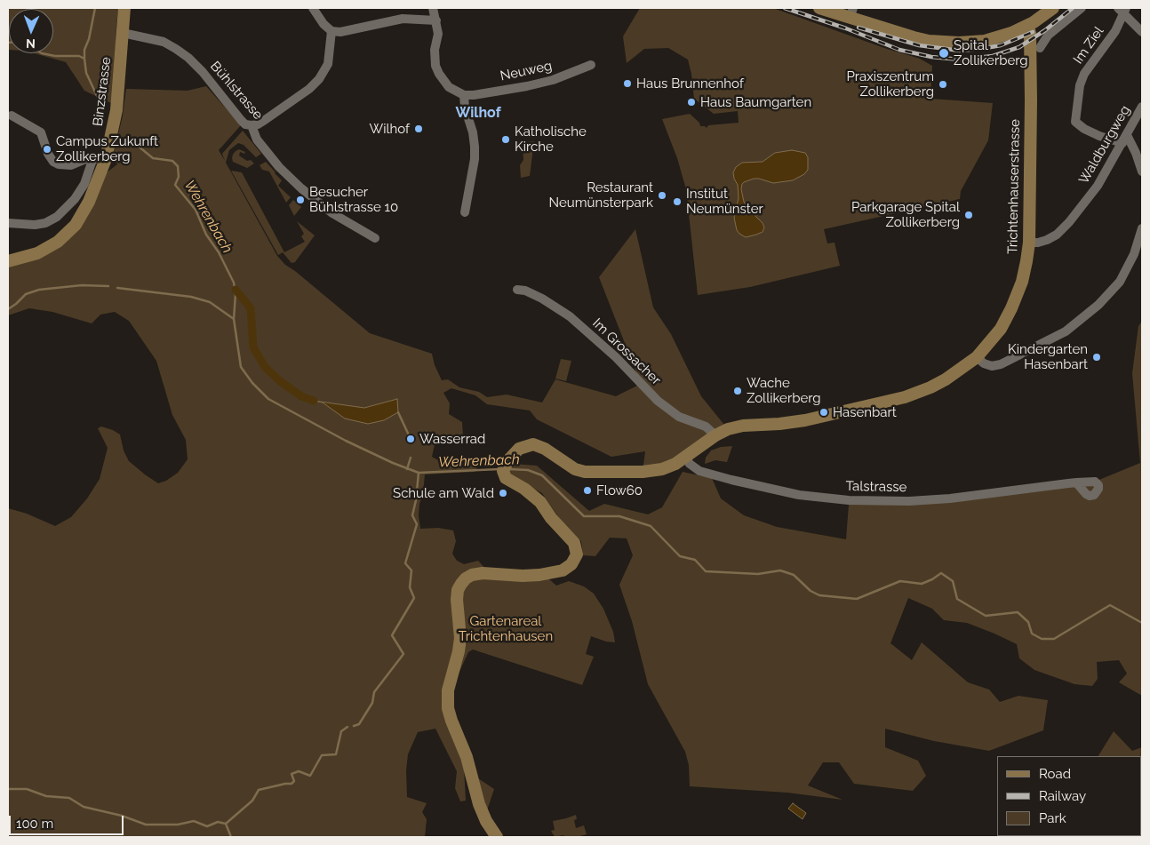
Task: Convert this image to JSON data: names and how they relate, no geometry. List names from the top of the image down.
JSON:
{
  "streets": {
    "street": [
      "Im Ziel",
      "Neuweg",
      "Bühlstrasse",
      "Binzstrasse",
      "Waldburgweg",
      "Trichtenhauserstrasse",
      "Im Grossacher",
      "Talstrasse"
    ]
  },
  "crossings": [
    ["Im Ziel", "Waldburgweg"],
    ["Bühlstrasse", "Binzstrasse"],
    ["Waldburgweg", "Trichtenhauserstrasse"],
    ["Trichtenhauserstrasse", "Im Grossacher"],
    ["Trichtenhauserstrasse", "Talstrasse"]
  ],
  "districts": ["Wilhof"],
  "water": ["Wehrenbach"],
  "parks": ["Gartenareal Trichtenhausen"],
  "places": [
    "Spital Zollikerberg",
    "Haus Brunnenhof",
    "Praxiszentrum Zollikerberg",
    "Haus Baumgarten",
    "Wilhof",
    "Katholische Kirche",
    "Campus Zukunft Zollikerberg",
    "Restaurant Neumünsterpark",
    "Besucher Bühlstrasse 10",
    "Institut Neumünster",
    "Parkgarage Spital Zollikerberg",
    "Kindergarten Hasenbart",
    "Wache Zollikerberg",
    "Hasenbart",
    "Wasserrad",
    "Flow60",
    "Schule am Wald"
  ],
  "legend": ["Road", "Railway", "Park"],
  "scale_bar": "100 m",
  "north": "bottom"
}
